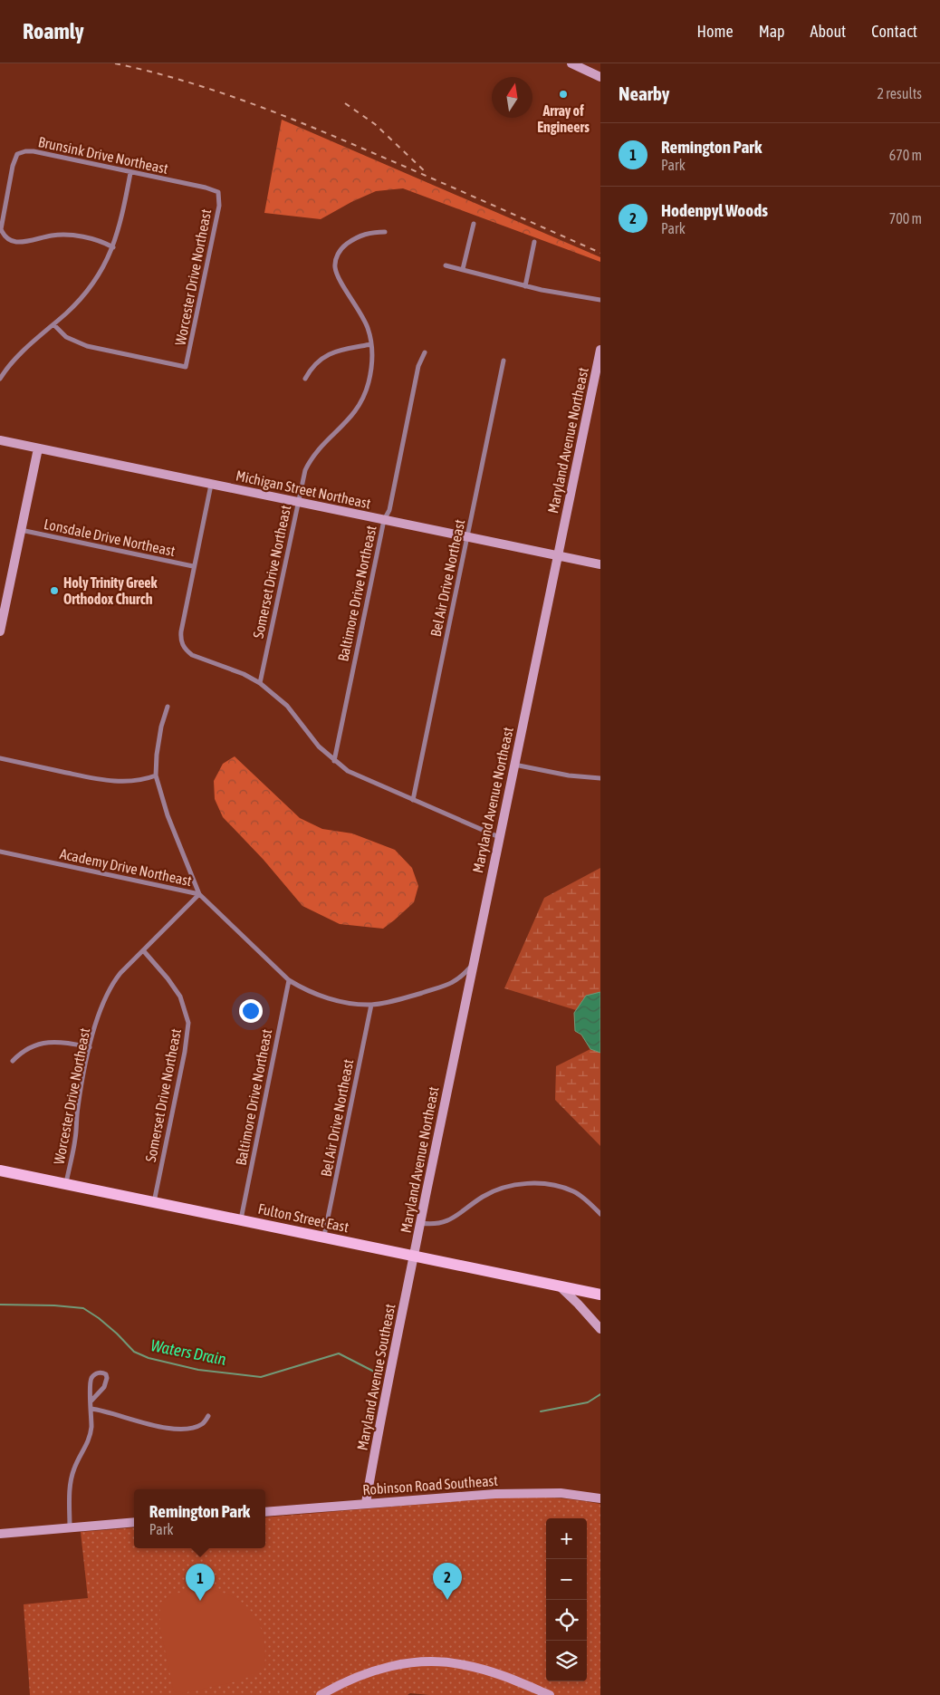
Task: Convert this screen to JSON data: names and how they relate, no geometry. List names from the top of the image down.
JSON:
{
  "streets": {
    "main road": ["Fulton Street East"],
    "street": [
      "Brunsink Drive Northeast",
      "Worcester Drive Northeast",
      "Maryland Avenue Northeast",
      "Michigan Street Northeast",
      "Lonsdale Drive Northeast",
      "Somerset Drive Northeast",
      "Bel Air Drive Northeast",
      "Baltimore Drive Northeast",
      "Academy Drive Northeast",
      "Maryland Avenue Southeast",
      "Robinson Road Southeast"
    ]
  },
  "crossings": [
    ["Brunsink Drive Northeast", "Worcester Drive Northeast"],
    ["Worcester Drive Northeast", "Somerset Drive Northeast"],
    ["Worcester Drive Northeast", "Academy Drive Northeast"],
    ["Worcester Drive Northeast", "Fulton Street East"],
    ["Maryland Avenue Northeast", "Michigan Street Northeast"],
    ["Maryland Avenue Northeast", "Academy Drive Northeast"],
    ["Maryland Avenue Northeast", "Fulton Street East"],
    ["Maryland Avenue Northeast", "Maryland Avenue Southeast"],
    ["Michigan Street Northeast", "Somerset Drive Northeast"],
    ["Michigan Street Northeast", "Bel Air Drive Northeast"],
    ["Michigan Street Northeast", "Baltimore Drive Northeast"],
    ["Somerset Drive Northeast", "Fulton Street East"],
    ["Bel Air Drive Northeast", "Academy Drive Northeast"],
    ["Bel Air Drive Northeast", "Fulton Street East"],
    ["Baltimore Drive Northeast", "Academy Drive Northeast"],
    ["Baltimore Drive Northeast", "Fulton Street East"],
    ["Fulton Street East", "Maryland Avenue Southeast"],
    ["Maryland Avenue Southeast", "Robinson Road Southeast"]
  ],
  "water": ["Waters Drain"],
  "places": ["Array of Engineers", "Holy Trinity Greek Orthodox Church"],
  "north": "top",
  "page": {
    "header": "Roamly",
    "nav": [
      "Home",
      "Map",
      "About",
      "Contact"
    ],
    "heading": ["Nearby", "2 results"],
    "list": [
      {
        "mark": "1",
        "name": "Remington Park",
        "note": "Park",
        "value": "670 m"
      },
      {
        "mark": "2",
        "name": "Hodenpyl Woods",
        "note": "Park",
        "value": "700 m"
      }
    ],
    "popup": ["Remington Park", "Park"],
    "map_buttons": ["+", "−"],
    "pins": ["2", "1"]
  }
}
